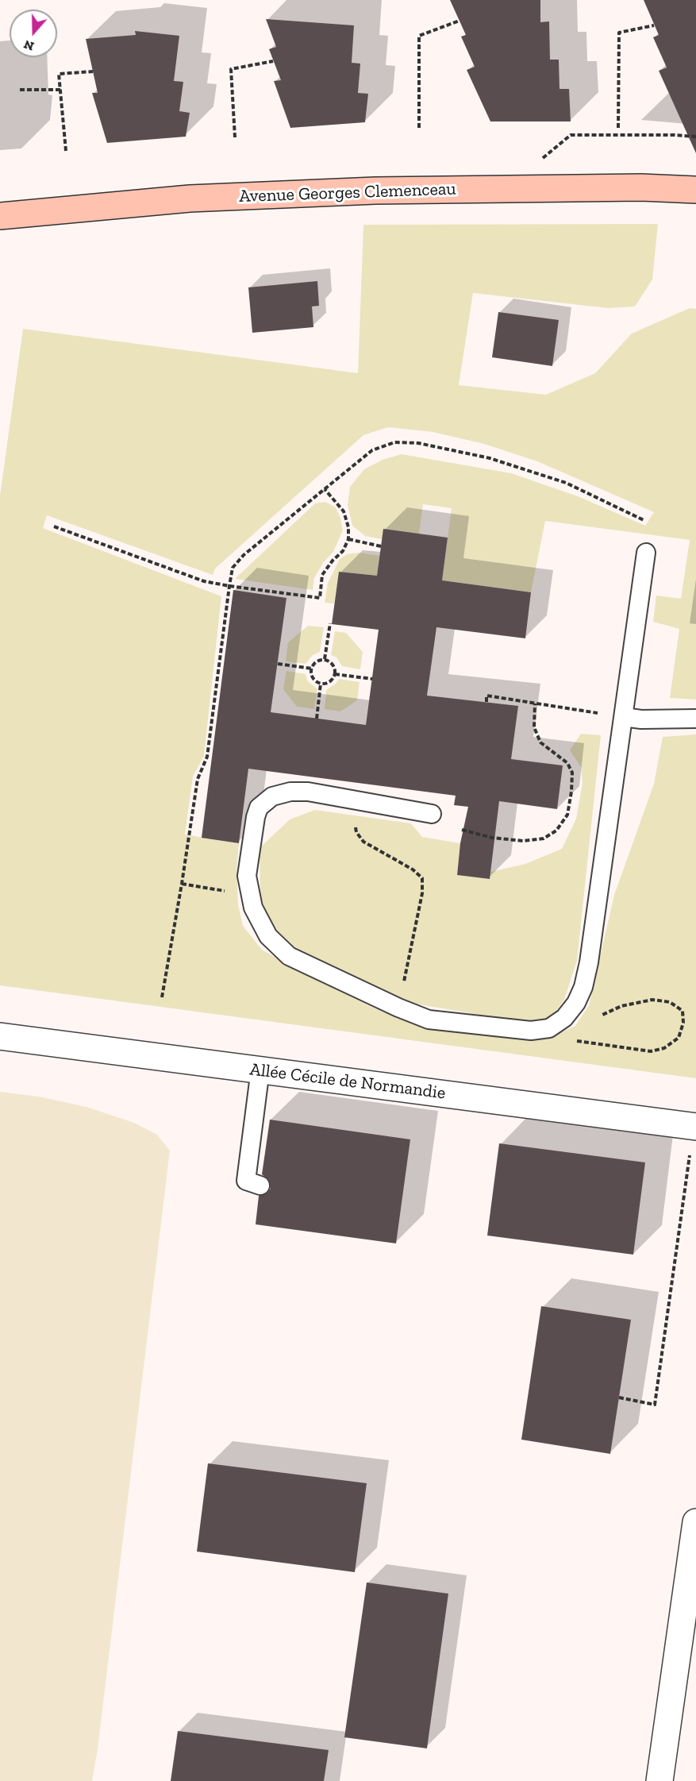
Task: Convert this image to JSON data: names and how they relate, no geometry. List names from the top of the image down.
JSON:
{
  "streets": {
    "main road": ["Avenue Georges Clemenceau"],
    "street": ["Allée Cécile de Normandie"]
  },
  "north": "bottom"
}
